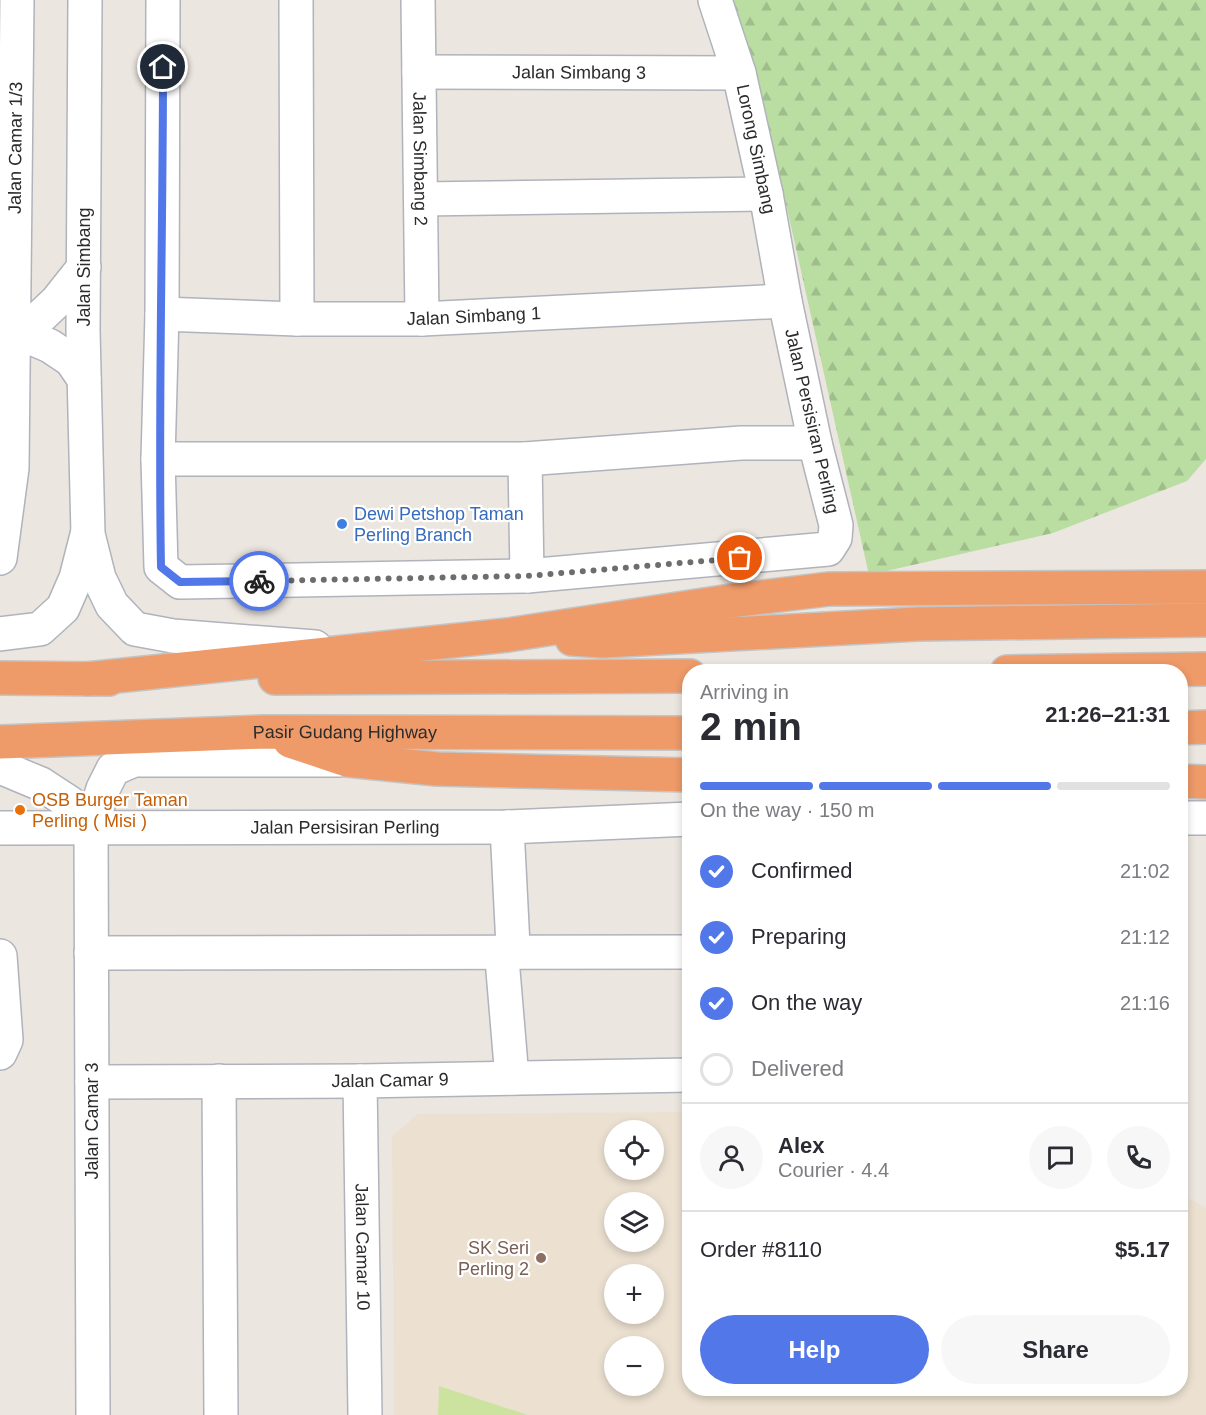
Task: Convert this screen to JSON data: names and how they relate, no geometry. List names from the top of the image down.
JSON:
{
  "streets": {
    "highway": ["Pasir Gudang Highway"],
    "street": [
      "Jalan Simbang 3",
      "Jalan Camar 1/3",
      "Lorong Simbang",
      "Jalan Simbang 2",
      "Jalan Simbang",
      "Jalan Simbang 1",
      "Jalan Persisiran Perling",
      "Jalan Camar 9",
      "Jalan Camar 3",
      "Jalan Camar 10"
    ]
  },
  "crossings": [
    ["Jalan Simbang 3", "Lorong Simbang"],
    ["Jalan Simbang 3", "Jalan Simbang 2"],
    ["Lorong Simbang", "Jalan Simbang 1"],
    ["Lorong Simbang", "Jalan Persisiran Perling"],
    ["Jalan Simbang 2", "Jalan Simbang 1"],
    ["Jalan Simbang 1", "Jalan Persisiran Perling"],
    ["Jalan Persisiran Perling", "Jalan Camar 3"],
    ["Jalan Camar 9", "Jalan Camar 3"],
    ["Jalan Camar 9", "Jalan Camar 10"]
  ],
  "places": ["Dewi Petshop Taman Perling Branch", "OSB Burger Taman Perling ( Misi )", "SK Seri Perling 2"],
  "page": {
    "heading": ["2 min", "Arriving in", "21:26–21:31"],
    "panel": [
      "Alex",
      "Courier · 4.4",
      "Order #8110",
      "$5.17"
    ],
    "bar": "On the way · 150 m",
    "list": [
      ["Confirmed", "21:02"],
      ["Preparing", "21:12"],
      ["On the way", "21:16"],
      "Delivered"
    ],
    "map_buttons": ["+", "−"],
    "buttons": ["Help", "Share"]
  }
}
